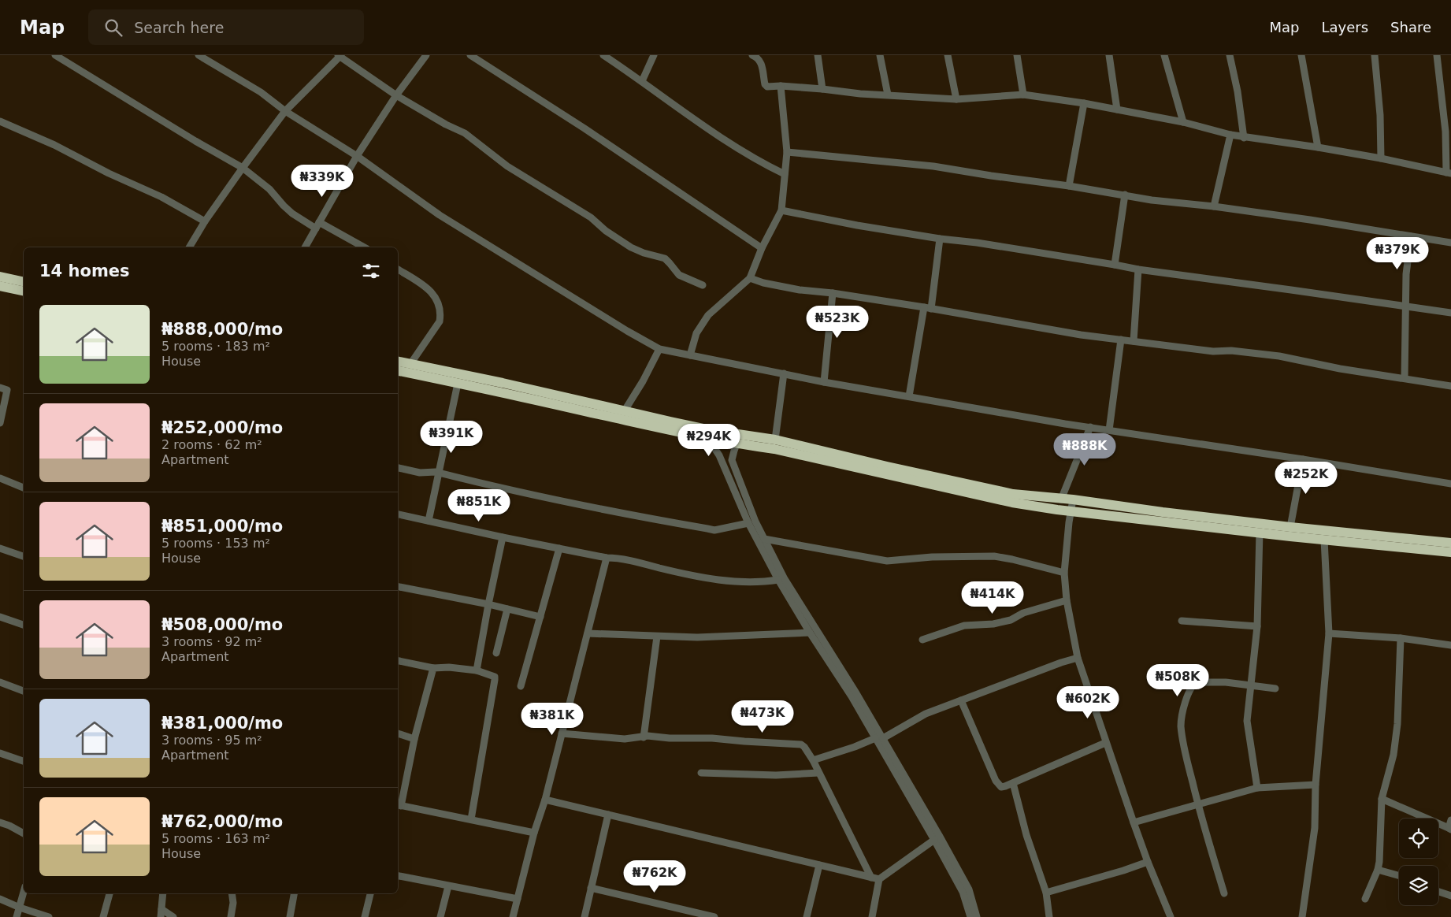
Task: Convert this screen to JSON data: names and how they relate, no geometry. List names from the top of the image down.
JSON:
{
  "page": {
    "header": "Map",
    "search": "Search here",
    "nav": ["Map", "Layers", "Share"],
    "price": [
      "₦339K",
      "₦379K",
      "₦523K",
      "₦391K",
      "₦294K",
      "₦888K",
      "₦252K",
      "₦851K",
      "₦414K",
      "₦508K",
      "₦602K",
      "₦473K",
      "₦381K",
      "₦762K"
    ],
    "heading": "14 homes",
    "list": [
      {
        "name": "₦888,000/mo",
        "note": "5 rooms · 183 m² · House"
      },
      {
        "name": "₦252,000/mo",
        "note": "2 rooms · 62 m² · Apartment"
      },
      {
        "name": "₦851,000/mo",
        "note": "5 rooms · 153 m² · House"
      },
      {
        "name": "₦508,000/mo",
        "note": "3 rooms · 92 m² · Apartment"
      },
      {
        "name": "₦381,000/mo",
        "note": "3 rooms · 95 m² · Apartment"
      },
      {
        "name": "₦762,000/mo",
        "note": "5 rooms · 163 m² · House"
      }
    ]
  }
}
